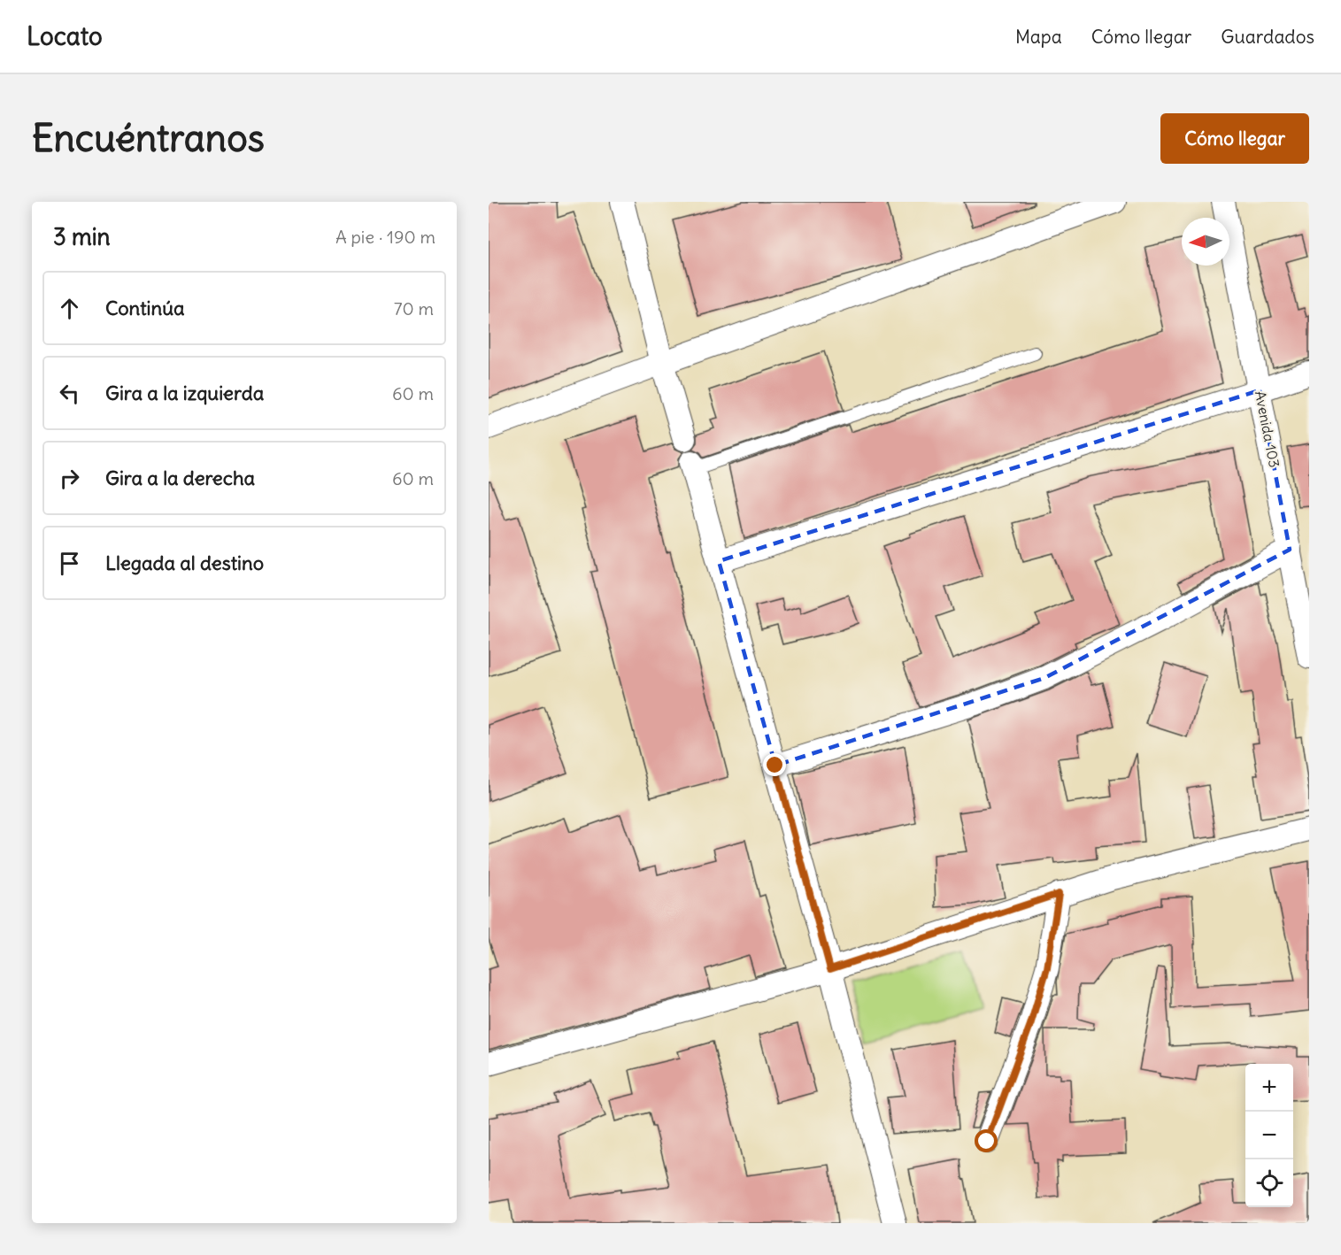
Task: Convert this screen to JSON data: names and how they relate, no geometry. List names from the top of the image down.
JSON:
{
  "streets": {
    "street": ["Avenida 103"]
  },
  "north": "left",
  "page": {
    "header": "Locato",
    "nav": ["Mapa", "Cómo llegar", "Guardados"],
    "buttons": "Cómo llegar",
    "title": "Encuéntranos",
    "heading": ["3 min", "A pie · 190 m"],
    "list": [
      ["Continúa", "70 m"],
      ["Gira a la izquierda", "60 m"],
      ["Gira a la derecha", "60 m"],
      "Llegada al destino"
    ],
    "map_buttons": ["+", "−"]
  }
}
